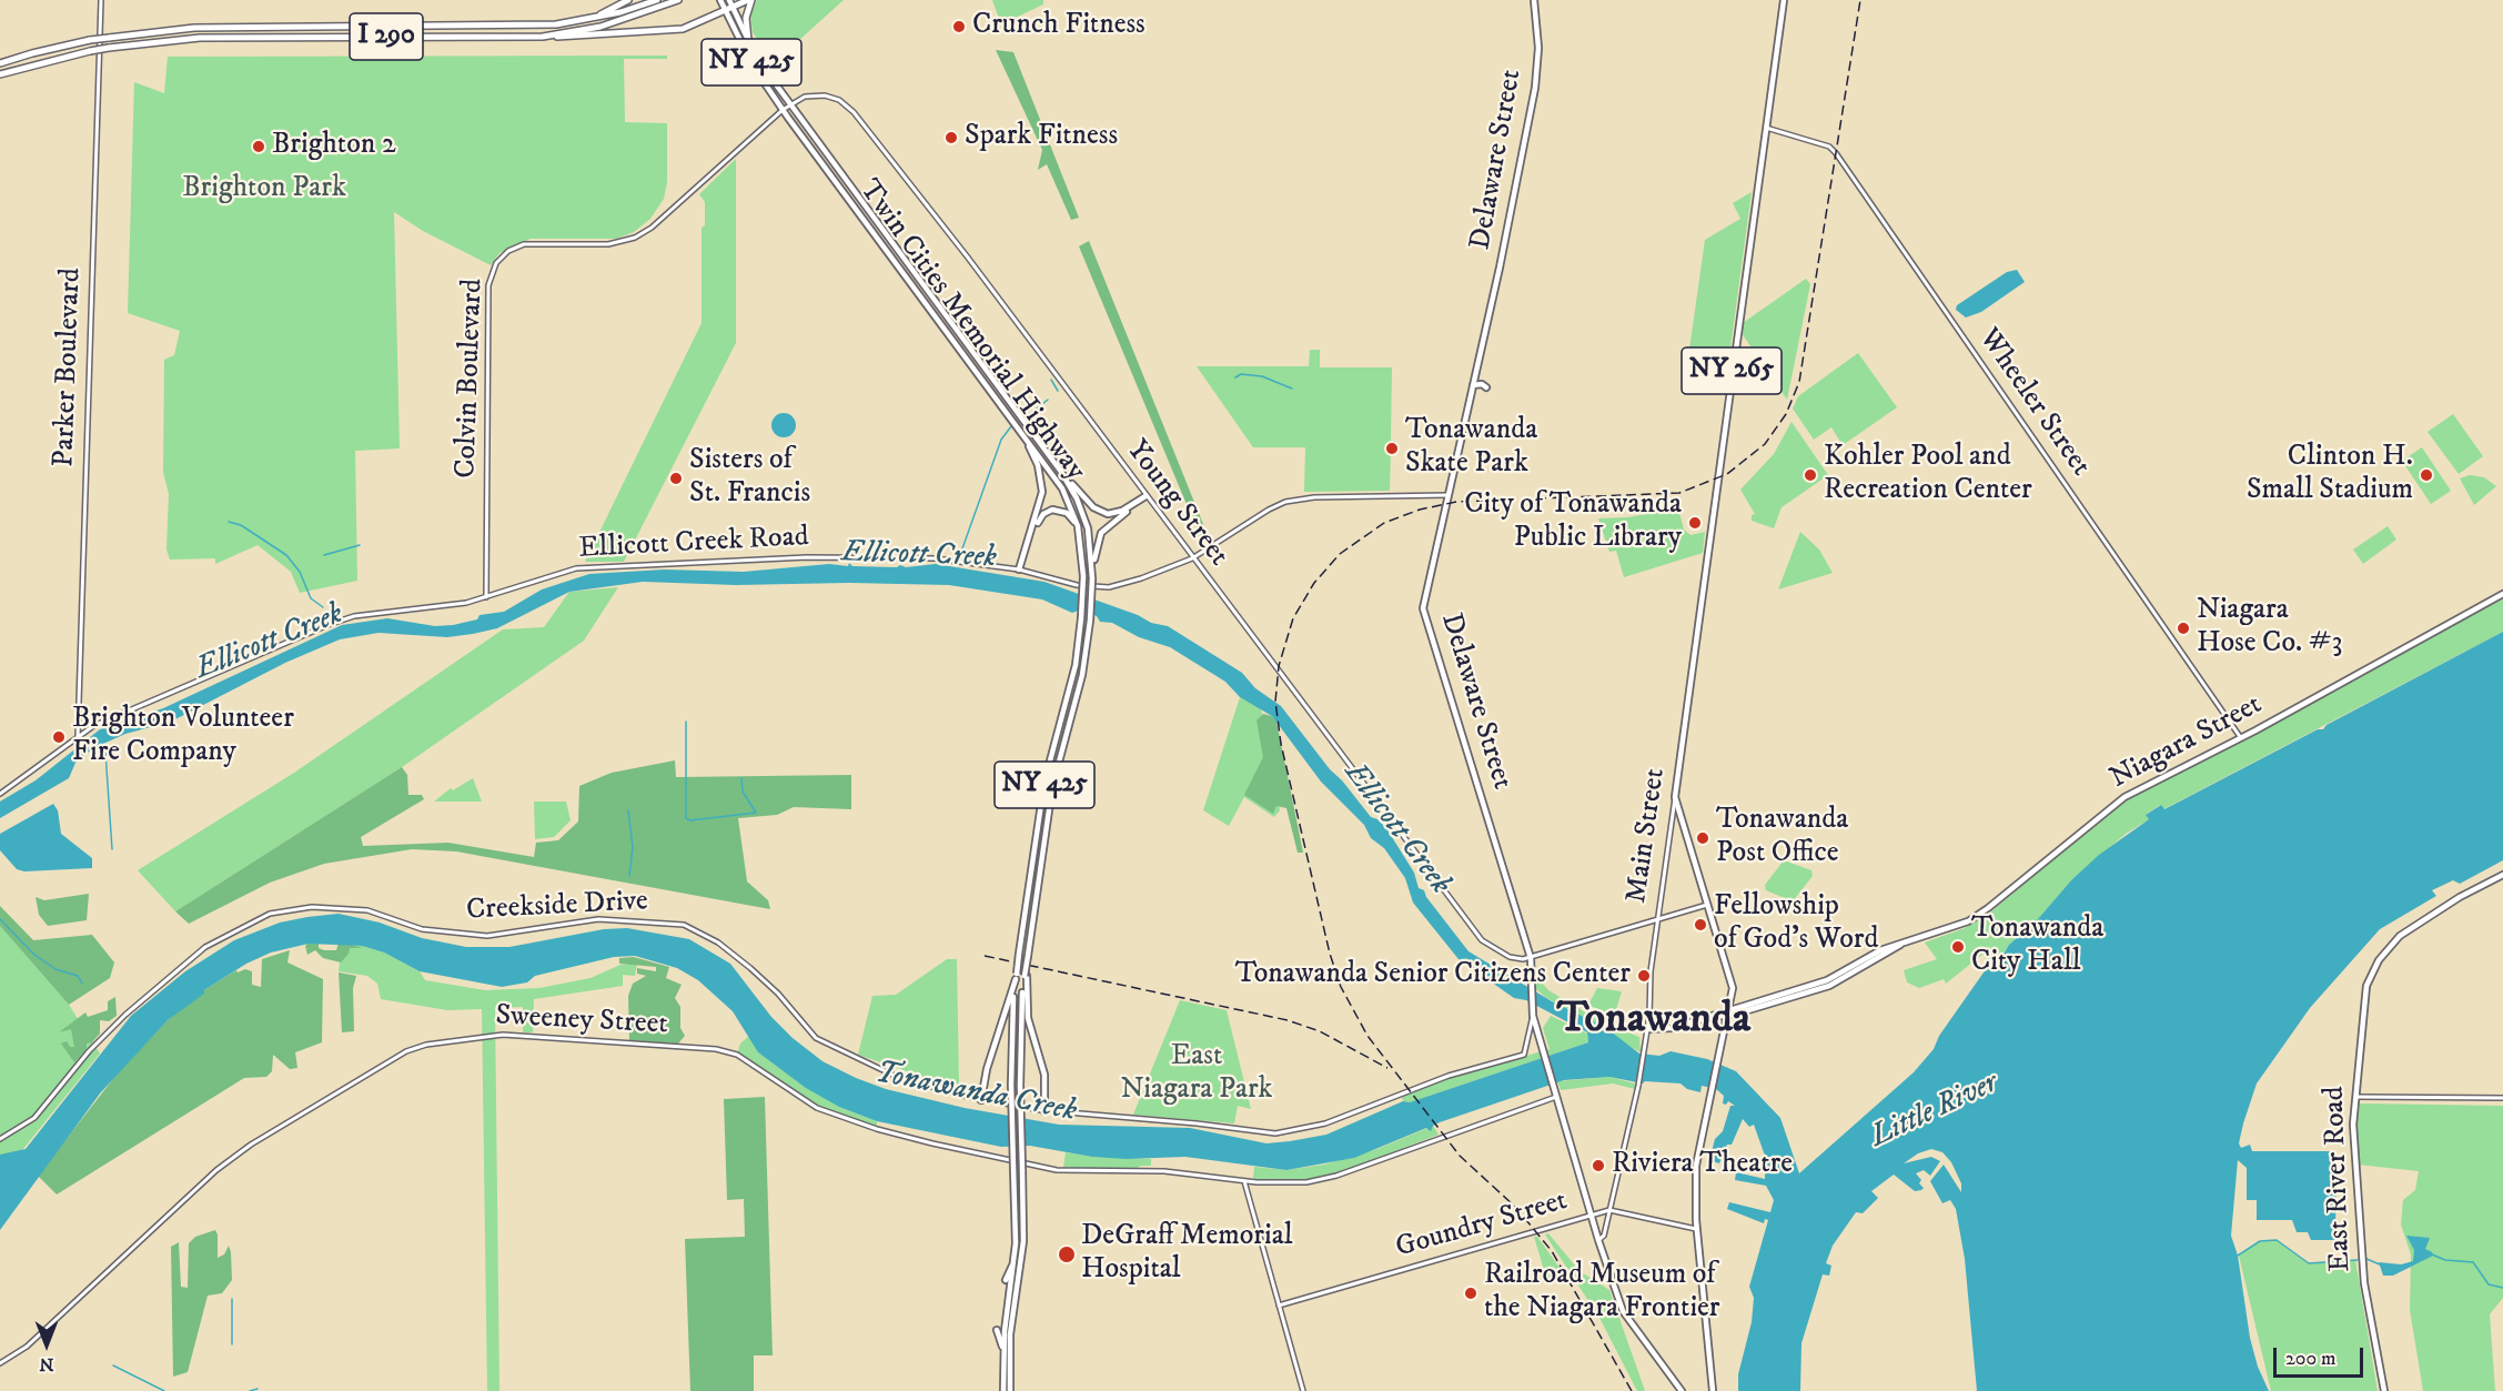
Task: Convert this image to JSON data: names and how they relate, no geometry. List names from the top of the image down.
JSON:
{
  "streets": {
    "highway": ["I 290"],
    "main road": [
      "NY 425",
      "Delaware Street",
      "Twin Cities Memorial Highway",
      "NY 265",
      "Niagara Street",
      "Main Street",
      "East River Road"
    ],
    "street": [
      "Parker Boulevard",
      "Colvin Boulevard",
      "Wheeler Street",
      "Young Street",
      "Ellicott Creek Road",
      "Creekside Drive",
      "Sweeney Street",
      "Goundry Street"
    ]
  },
  "crossings": [
    ["Delaware Street", "Young Street"],
    ["Delaware Street", "Ellicott Creek Road"],
    ["Delaware Street", "Main Street"],
    ["Delaware Street", "Sweeney Street"],
    ["Delaware Street", "Goundry Street"],
    ["Twin Cities Memorial Highway", "Colvin Boulevard"],
    ["Twin Cities Memorial Highway", "Young Street"],
    ["Parker Boulevard", "Ellicott Creek Road"],
    ["NY 265", "Wheeler Street"],
    ["NY 265", "Niagara Street"],
    ["NY 265", "Main Street"],
    ["NY 265", "Goundry Street"],
    ["Colvin Boulevard", "Young Street"],
    ["Colvin Boulevard", "Ellicott Creek Road"],
    ["Wheeler Street", "Niagara Street"],
    ["Wheeler Street", "Main Street"],
    ["Young Street", "Ellicott Creek Road"],
    ["Niagara Street", "Main Street"],
    ["Main Street", "Goundry Street"]
  ],
  "districts": ["Tonawanda"],
  "water": ["Ellicott Creek", "Tonawanda Creek", "Little River"],
  "parks": ["Brighton Park", "East Niagara Park"],
  "places": [
    "Crunch Fitness",
    "Spark Fitness",
    "Brighton 2",
    "Tonawanda Skate Park",
    "Kohler Pool and Recreation Center",
    "Clinton H. Small Stadium",
    "Sisters of St. Francis",
    "City of Tonawanda Public Library",
    "Niagara Hose Co. #3",
    "Brighton Volunteer Fire Company",
    "Tonawanda Post Office",
    "Fellowship of God's Word",
    "Tonawanda City Hall",
    "Tonawanda Senior Citizens Center",
    "Riviera Theatre",
    "DeGraff Memorial Hospital",
    "Railroad Museum of the Niagara Frontier"
  ],
  "scale_bar": "200 m",
  "north": "bottom"
}
